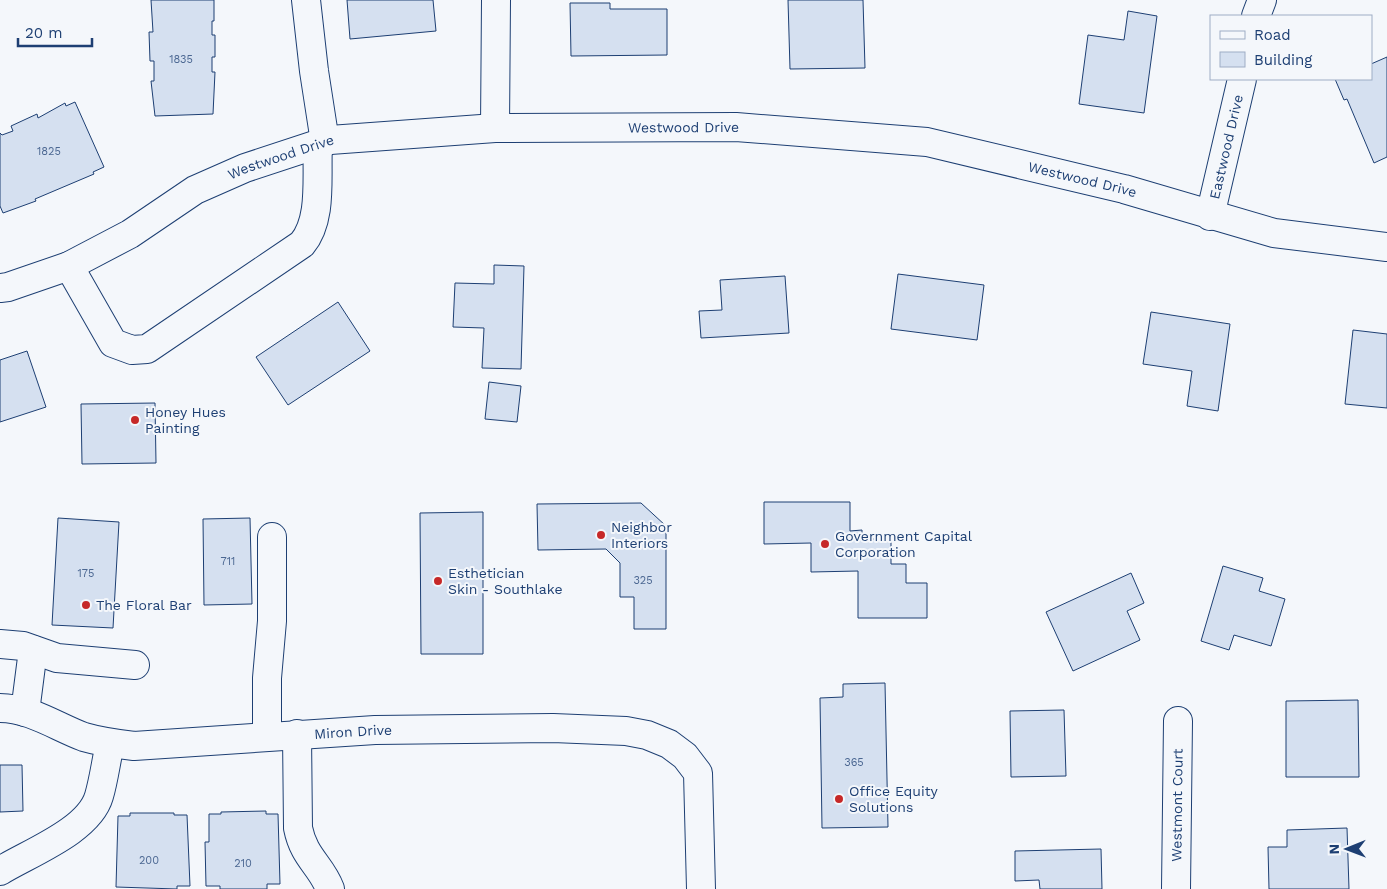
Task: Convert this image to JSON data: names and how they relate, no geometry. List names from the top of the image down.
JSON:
{
  "streets": {
    "street": [
      "Westwood Drive",
      "Eastwood Drive",
      "Miron Drive",
      "Westmont Court"
    ]
  },
  "crossings": [
    ["Westwood Drive", "Eastwood Drive"]
  ],
  "places": [
    "Honey Hues Painting",
    "Neighbor Interiors",
    "Government Capital Corporation",
    "Esthetician Skin - Southlake",
    "The Floral Bar",
    "Office Equity Solutions"
  ],
  "house_numbers": [
    "1835",
    "1825",
    "711",
    "175",
    "325",
    "365",
    "200",
    "210"
  ],
  "legend": ["Road", "Building"],
  "scale_bar": "20 m",
  "north": "left"
}
